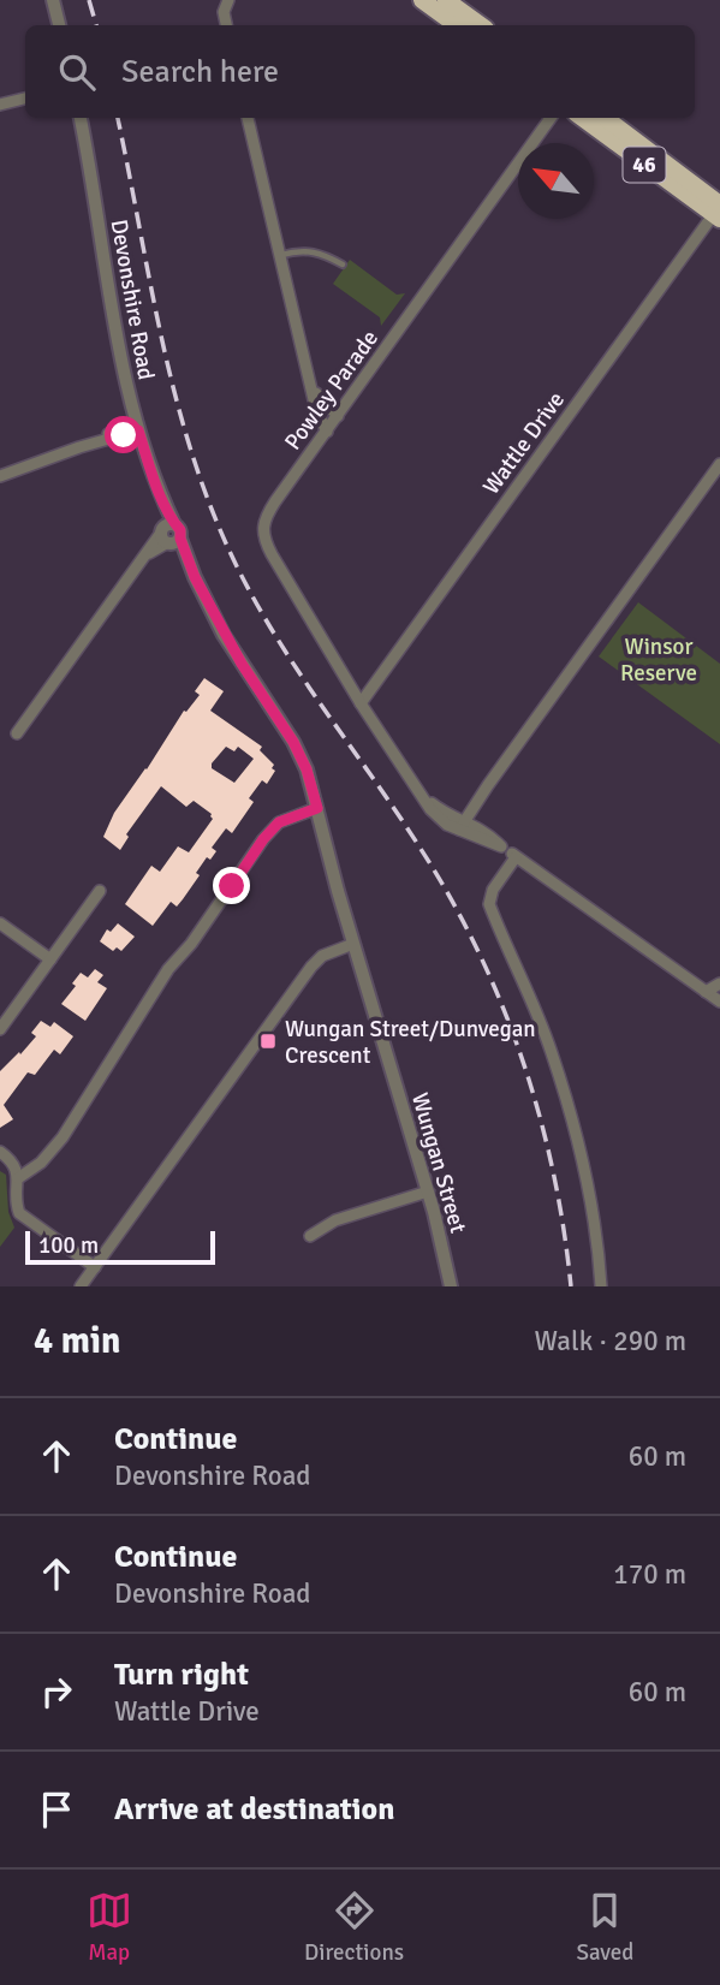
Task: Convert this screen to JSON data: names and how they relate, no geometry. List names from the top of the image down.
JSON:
{
  "streets": {
    "highway": ["46"],
    "street": [
      "Devonshire Road",
      "Powley Parade",
      "Wattle Drive",
      "Wungan Street"
    ]
  },
  "crossings": [
    ["46", "Wattle Drive"],
    ["Devonshire Road", "Wungan Street"],
    ["Powley Parade", "Wattle Drive"]
  ],
  "parks": ["Winsor Reserve"],
  "places": {
    "transit": ["Wungan Street/Dunvegan Crescent"]
  },
  "scale_bar": "100 m",
  "north": "top left",
  "page": {
    "search": "Search here",
    "scale": "100 m",
    "heading": ["4 min", "Walk · 290 m"],
    "list": [
      ["Continue", "Devonshire Road", "60 m"],
      ["Continue", "Devonshire Road", "170 m"],
      ["Turn right", "Wattle Drive", "60 m"],
      "Arrive at destination"
    ],
    "nav": ["Map", "Directions", "Saved"]
  }
}
